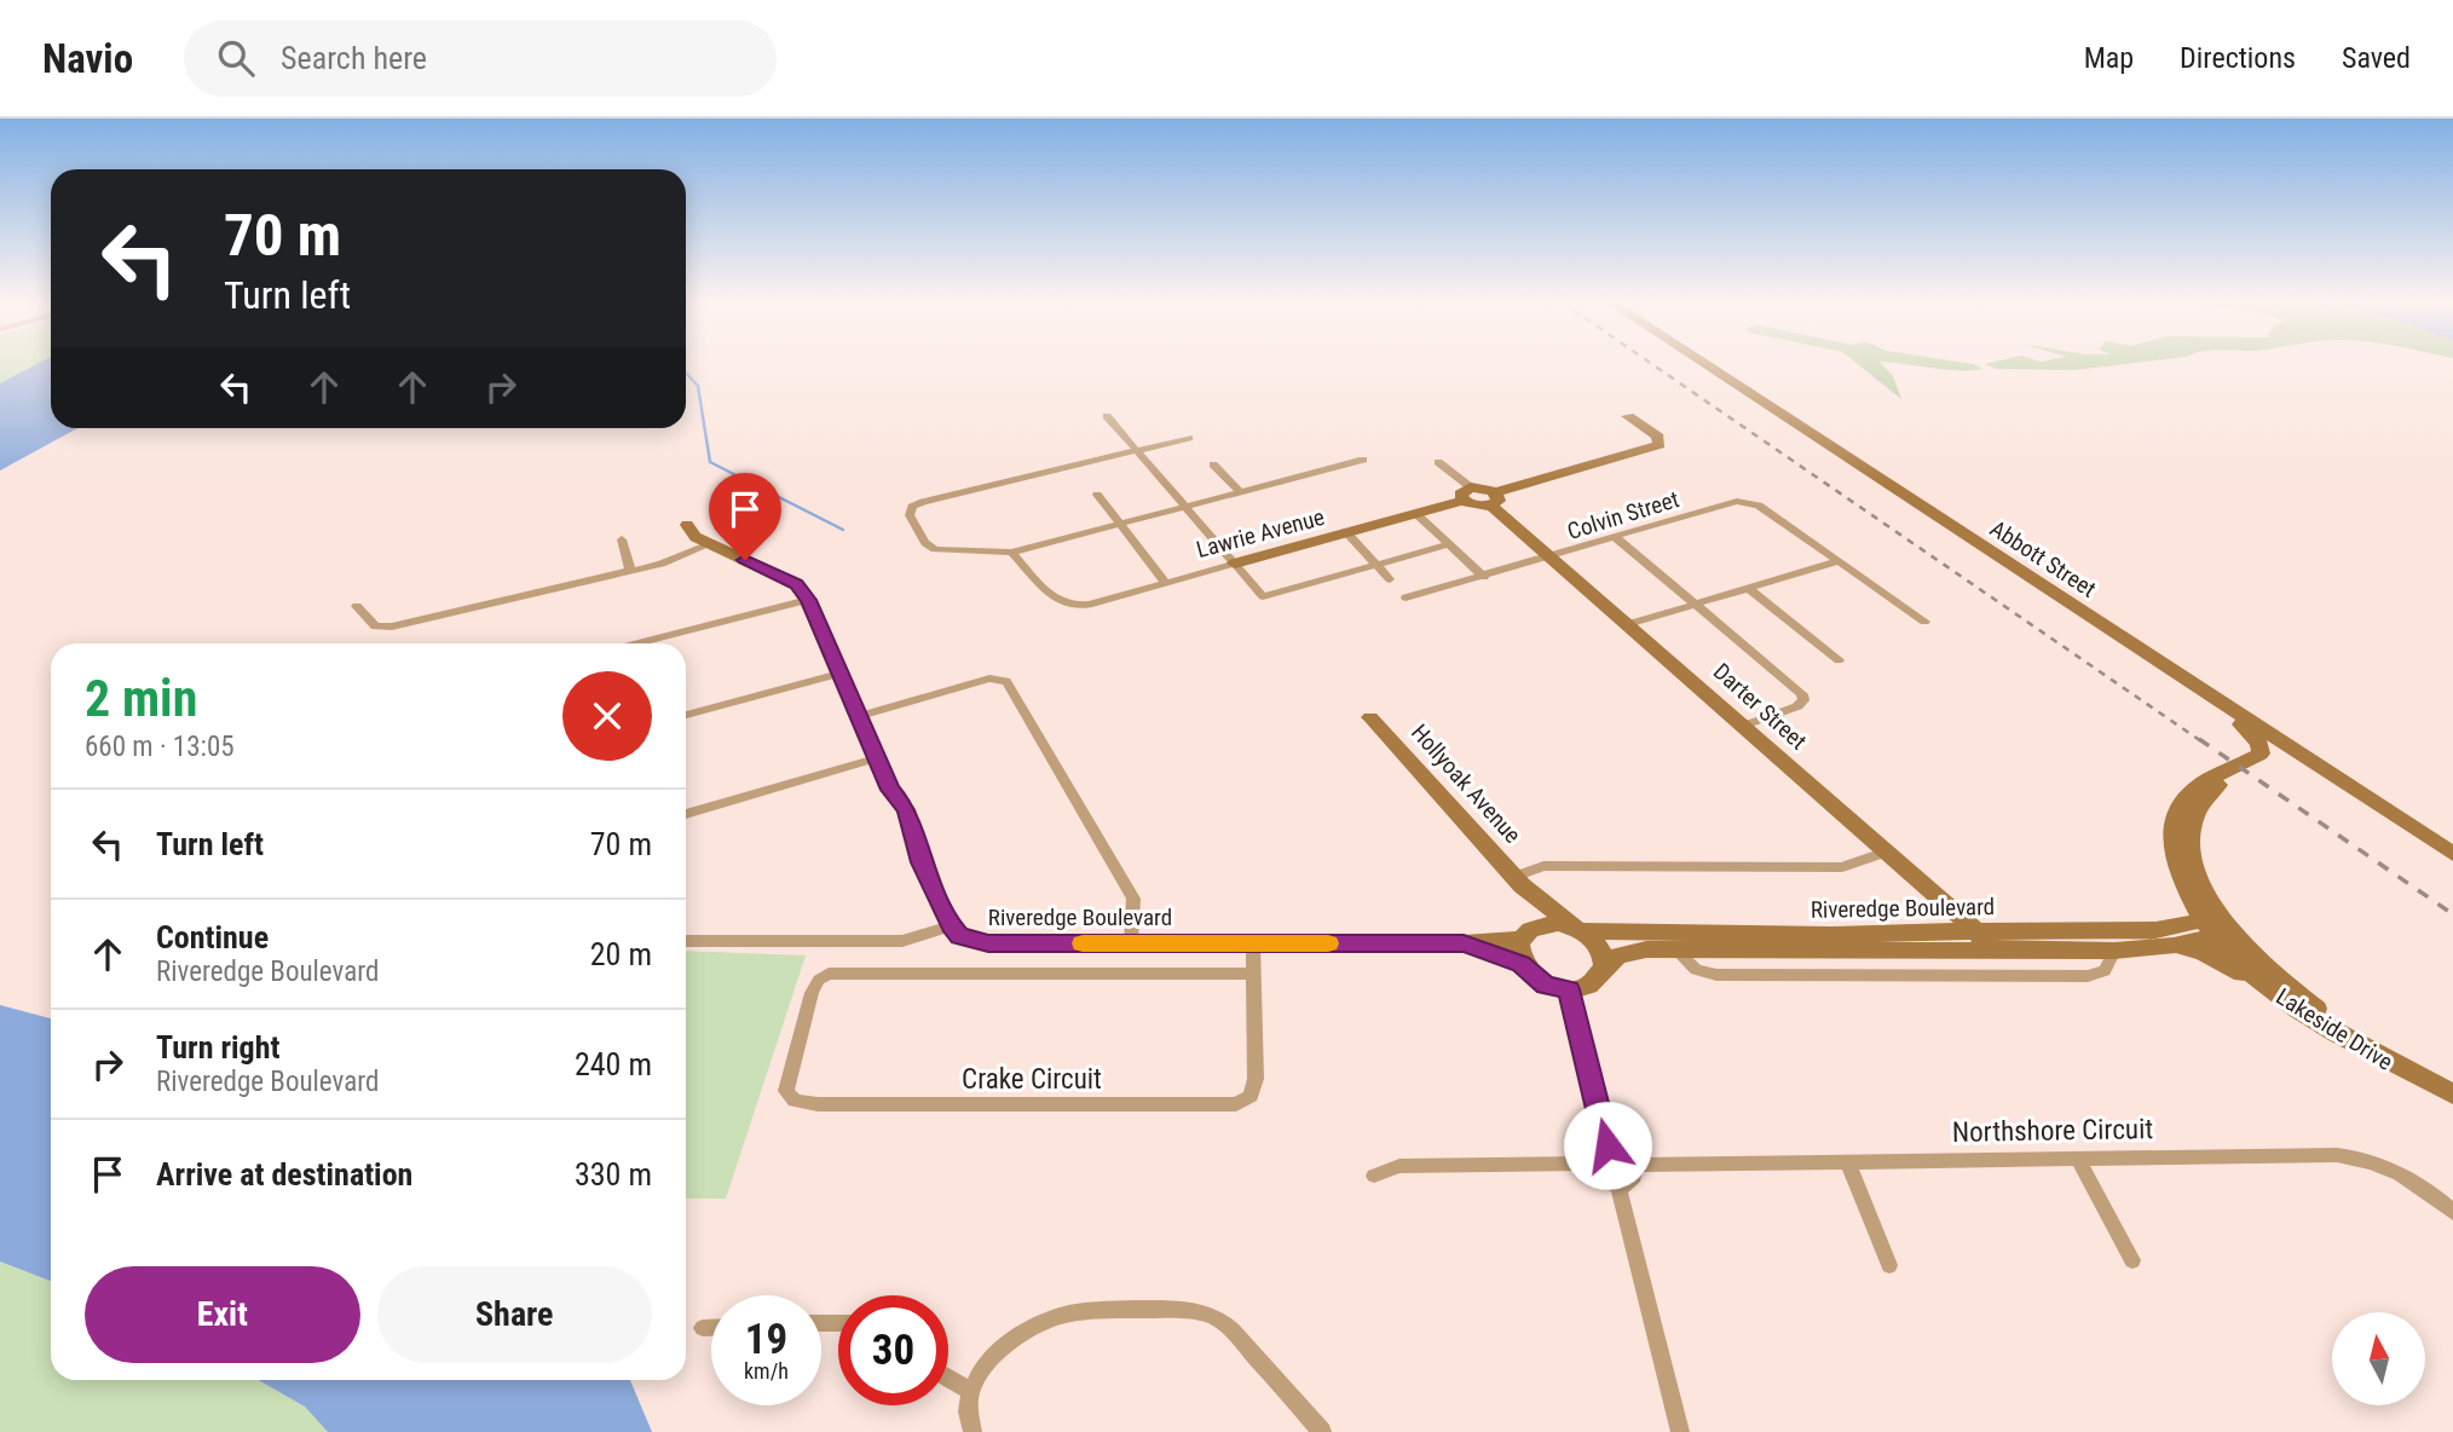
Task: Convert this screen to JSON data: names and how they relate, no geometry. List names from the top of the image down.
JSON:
{
  "streets": {
    "street": [
      "Colvin Street",
      "Lawrie Avenue",
      "Abbott Street",
      "Darter Street",
      "Hollyoak Avenue",
      "Riveredge Boulevard",
      "Lakeside Drive",
      "Crake Circuit",
      "Northshore Circuit"
    ]
  },
  "crossings": [
    ["Colvin Street", "Darter Street"],
    ["Abbott Street", "Lakeside Drive"],
    ["Darter Street", "Riveredge Boulevard"],
    ["Hollyoak Avenue", "Riveredge Boulevard"],
    ["Riveredge Boulevard", "Lakeside Drive"],
    ["Riveredge Boulevard", "Crake Circuit"]
  ],
  "north": "top",
  "page": {
    "header": "Navio",
    "search": "Search here",
    "nav": ["Map", "Directions", "Saved"],
    "turn": ["70 m", "Turn left"],
    "heading": ["2 min", "660 m · 13:05"],
    "list": [
      {
        "name": "Turn left",
        "value": "70 m"
      },
      {
        "name": "Continue",
        "note": "Riveredge Boulevard",
        "value": "20 m"
      },
      {
        "name": "Turn right",
        "note": "Riveredge Boulevard",
        "value": "240 m"
      },
      {
        "name": "Arrive at destination",
        "value": "330 m"
      }
    ],
    "buttons": ["Exit", "Share"],
    "speed": "19 km/h",
    "limit": "30"
  }
}
